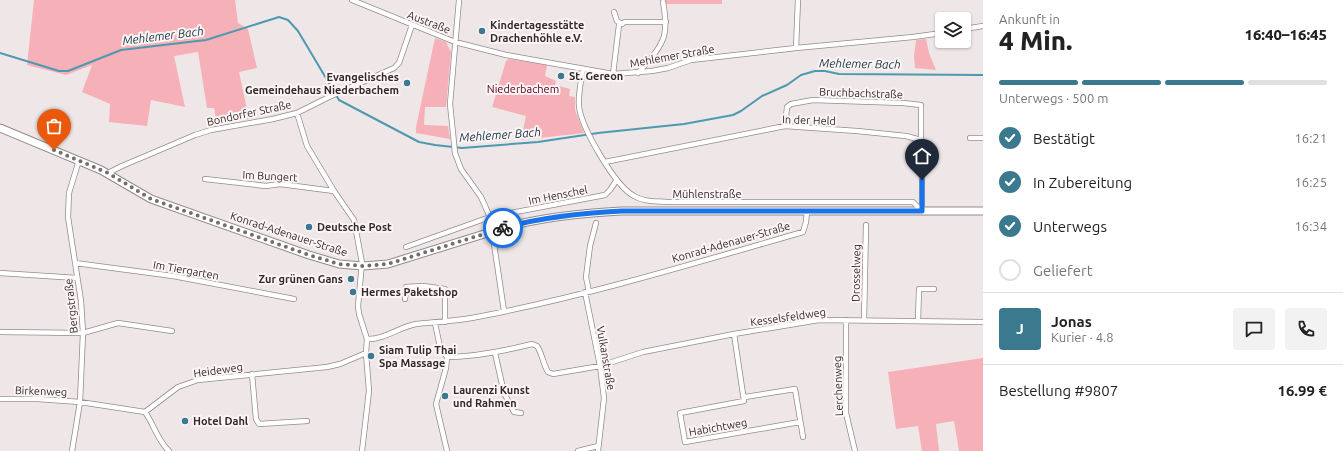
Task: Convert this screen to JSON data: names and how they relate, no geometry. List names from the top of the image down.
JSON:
{
  "streets": {
    "main road": ["Konrad-Adenauer-Straße"],
    "street": [
      "Austraße",
      "Mehlemer Straße",
      "Bruchbachstraße",
      "Bondorfer Straße",
      "In der Held",
      "Im Bungert",
      "Mühlenstraße",
      "Im Henschel",
      "Im Tiergarten",
      "Drosselweg",
      "Bergstraße",
      "Kesselsfeldweg",
      "Vulkanstraße",
      "Heideweg",
      "Lerchenweg",
      "Birkenweg",
      "Habichtweg"
    ]
  },
  "crossings": [
    ["Austraße", "Mehlemer Straße"],
    ["Austraße", "Bondorfer Straße"],
    ["Mehlemer Straße", "Mühlenstraße"],
    ["Bruchbachstraße", "In der Held"],
    ["Bondorfer Straße", "Konrad-Adenauer-Straße"],
    ["In der Held", "Mühlenstraße"],
    ["Mühlenstraße", "Im Henschel"],
    ["Konrad-Adenauer-Straße", "Bergstraße"],
    ["Konrad-Adenauer-Straße", "Vulkanstraße"],
    ["Im Tiergarten", "Bergstraße"],
    ["Drosselweg", "Kesselsfeldweg"],
    ["Bergstraße", "Birkenweg"],
    ["Kesselsfeldweg", "Vulkanstraße"],
    ["Kesselsfeldweg", "Lerchenweg"]
  ],
  "water": ["Mehlemer Bach"],
  "parks": ["Niederbachem"],
  "places": [
    "Kindertagesstätte Drachenhöhle e.V.",
    "St. Gereon",
    "Evangelisches Gemeindehaus Niederbachem",
    "Deutsche Post",
    "Zur grünen Gans",
    "Hermes Paketshop",
    "Siam Tulip Thai Spa Massage",
    "Laurenzi Kunst und Rahmen",
    "Hotel Dahl"
  ],
  "page": {
    "heading": ["4 Min.", "Ankunft in", "16:40–16:45"],
    "panel": [
      "Jonas",
      "Kurier · 4.8",
      "Bestellung #9807",
      "16.99 €"
    ],
    "bar": "Unterwegs · 500 m",
    "list": [
      ["Bestätigt", "16:21"],
      ["In Zubereitung", "16:25"],
      ["Unterwegs", "16:34"],
      "Geliefert"
    ],
    "round": "J"
  }
}
